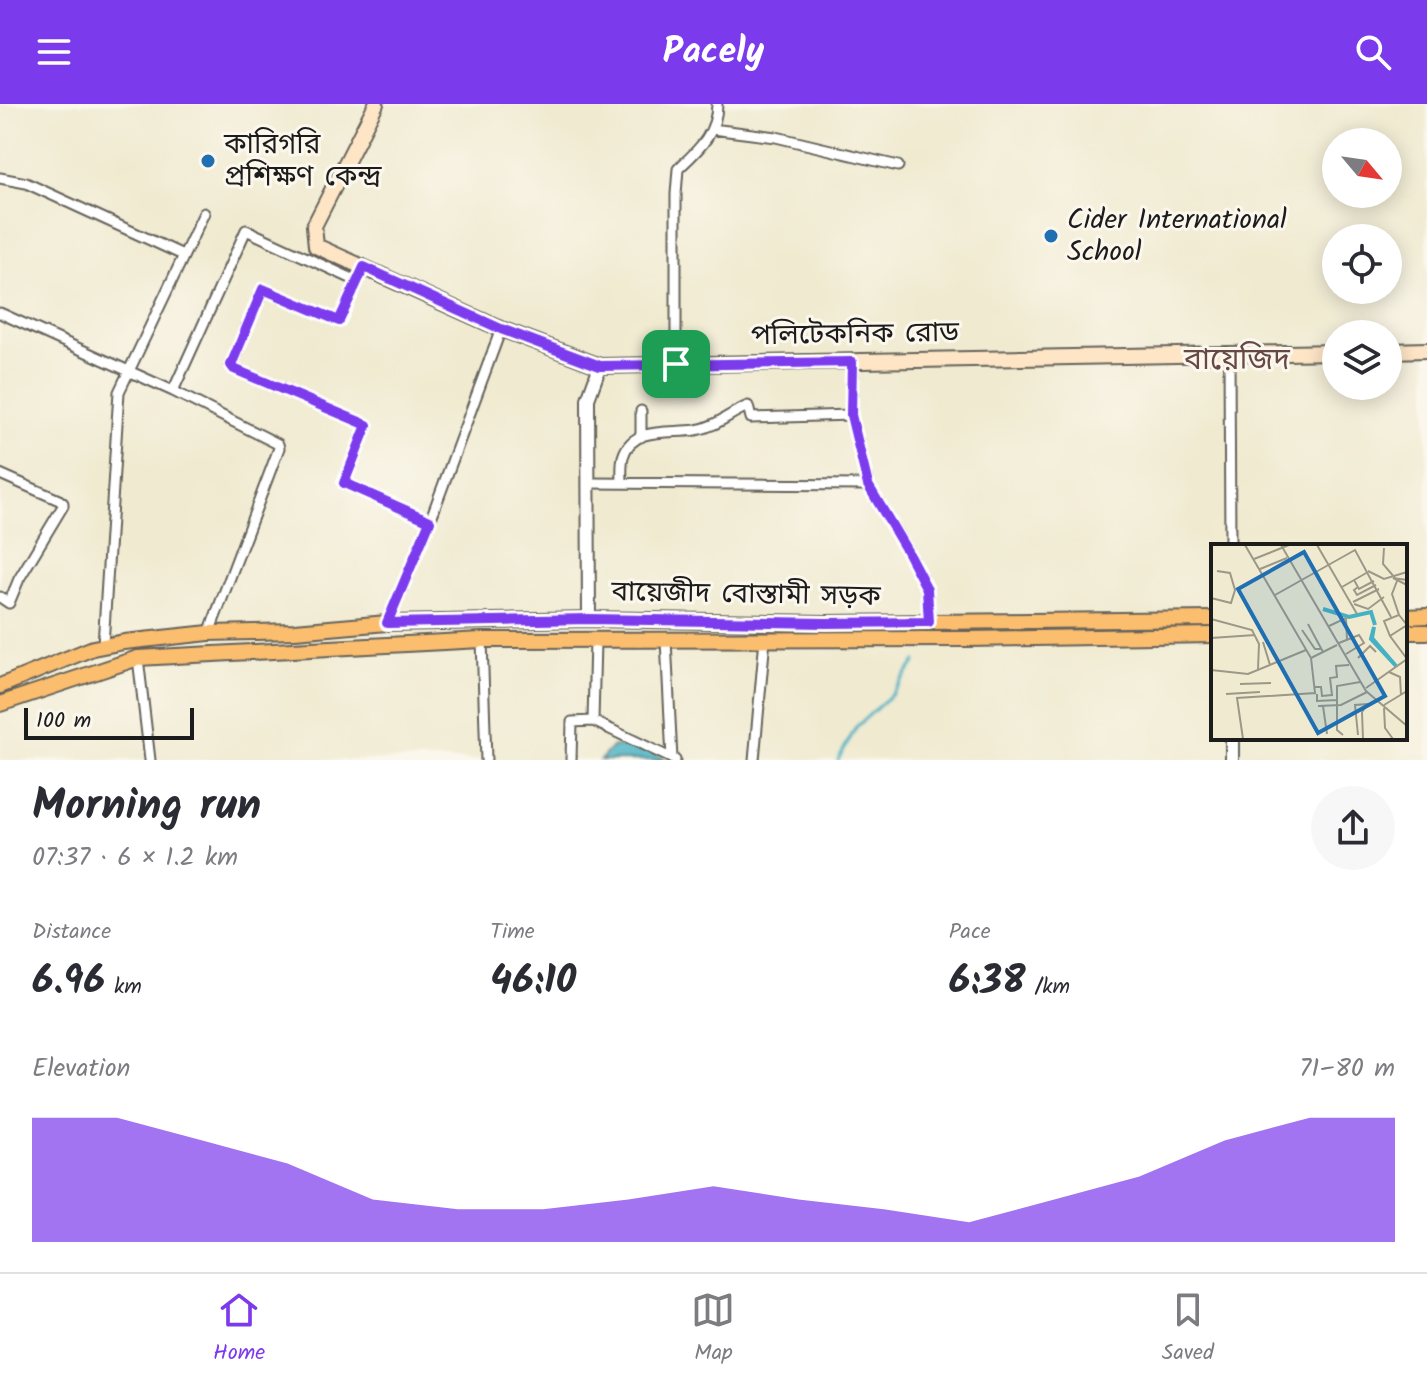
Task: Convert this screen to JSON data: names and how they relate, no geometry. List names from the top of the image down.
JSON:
{
  "streets": {
    "main road": ["পলিটেকনিক রোড", "বায়েজীদ বোস্তামী সড়ক"]
  },
  "districts": ["বায়েজিদ"],
  "places": ["কারিগরি প্রশিক্ষণ কেন্দ্র", "Cider International School"],
  "scale_bar": "100 m",
  "north": "bottom right",
  "page": {
    "header": "Pacely",
    "scale": "100 m",
    "heading": ["Morning run", "07:37 · 6 × 1.2 km"],
    "stats": [
      ["Distance", "6.96 km"],
      ["Time", "46:10"],
      ["Pace", "6:38 /km"]
    ],
    "chart": ["Elevation", "71–80 m"],
    "tabs": ["Home", "Map", "Saved"]
  }
}
